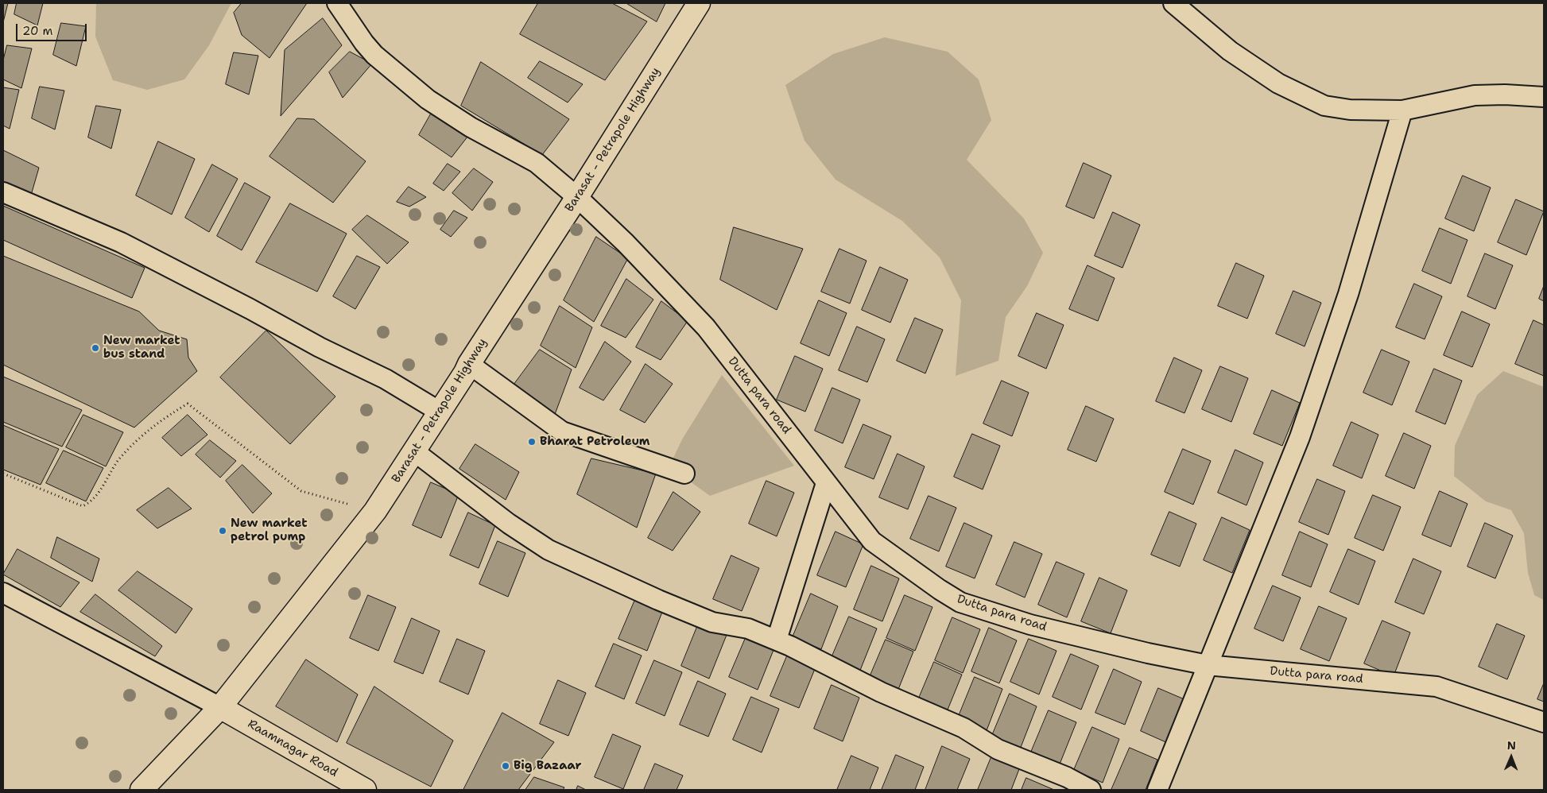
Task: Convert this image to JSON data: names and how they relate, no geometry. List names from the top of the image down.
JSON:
{
  "streets": {
    "highway": ["Barasat - Petrapole Highway", "Raamnagar Road"],
    "street": ["Dutta para road"]
  },
  "crossings": [
    ["Barasat - Petrapole Highway", "Dutta para road"],
    ["Barasat - Petrapole Highway", "Raamnagar Road"]
  ],
  "places": [
    "New market bus stand",
    "Bharat Petroleum",
    "New market petrol pump",
    "Big Bazaar"
  ],
  "scale_bar": "20 m",
  "north": "top"
}
